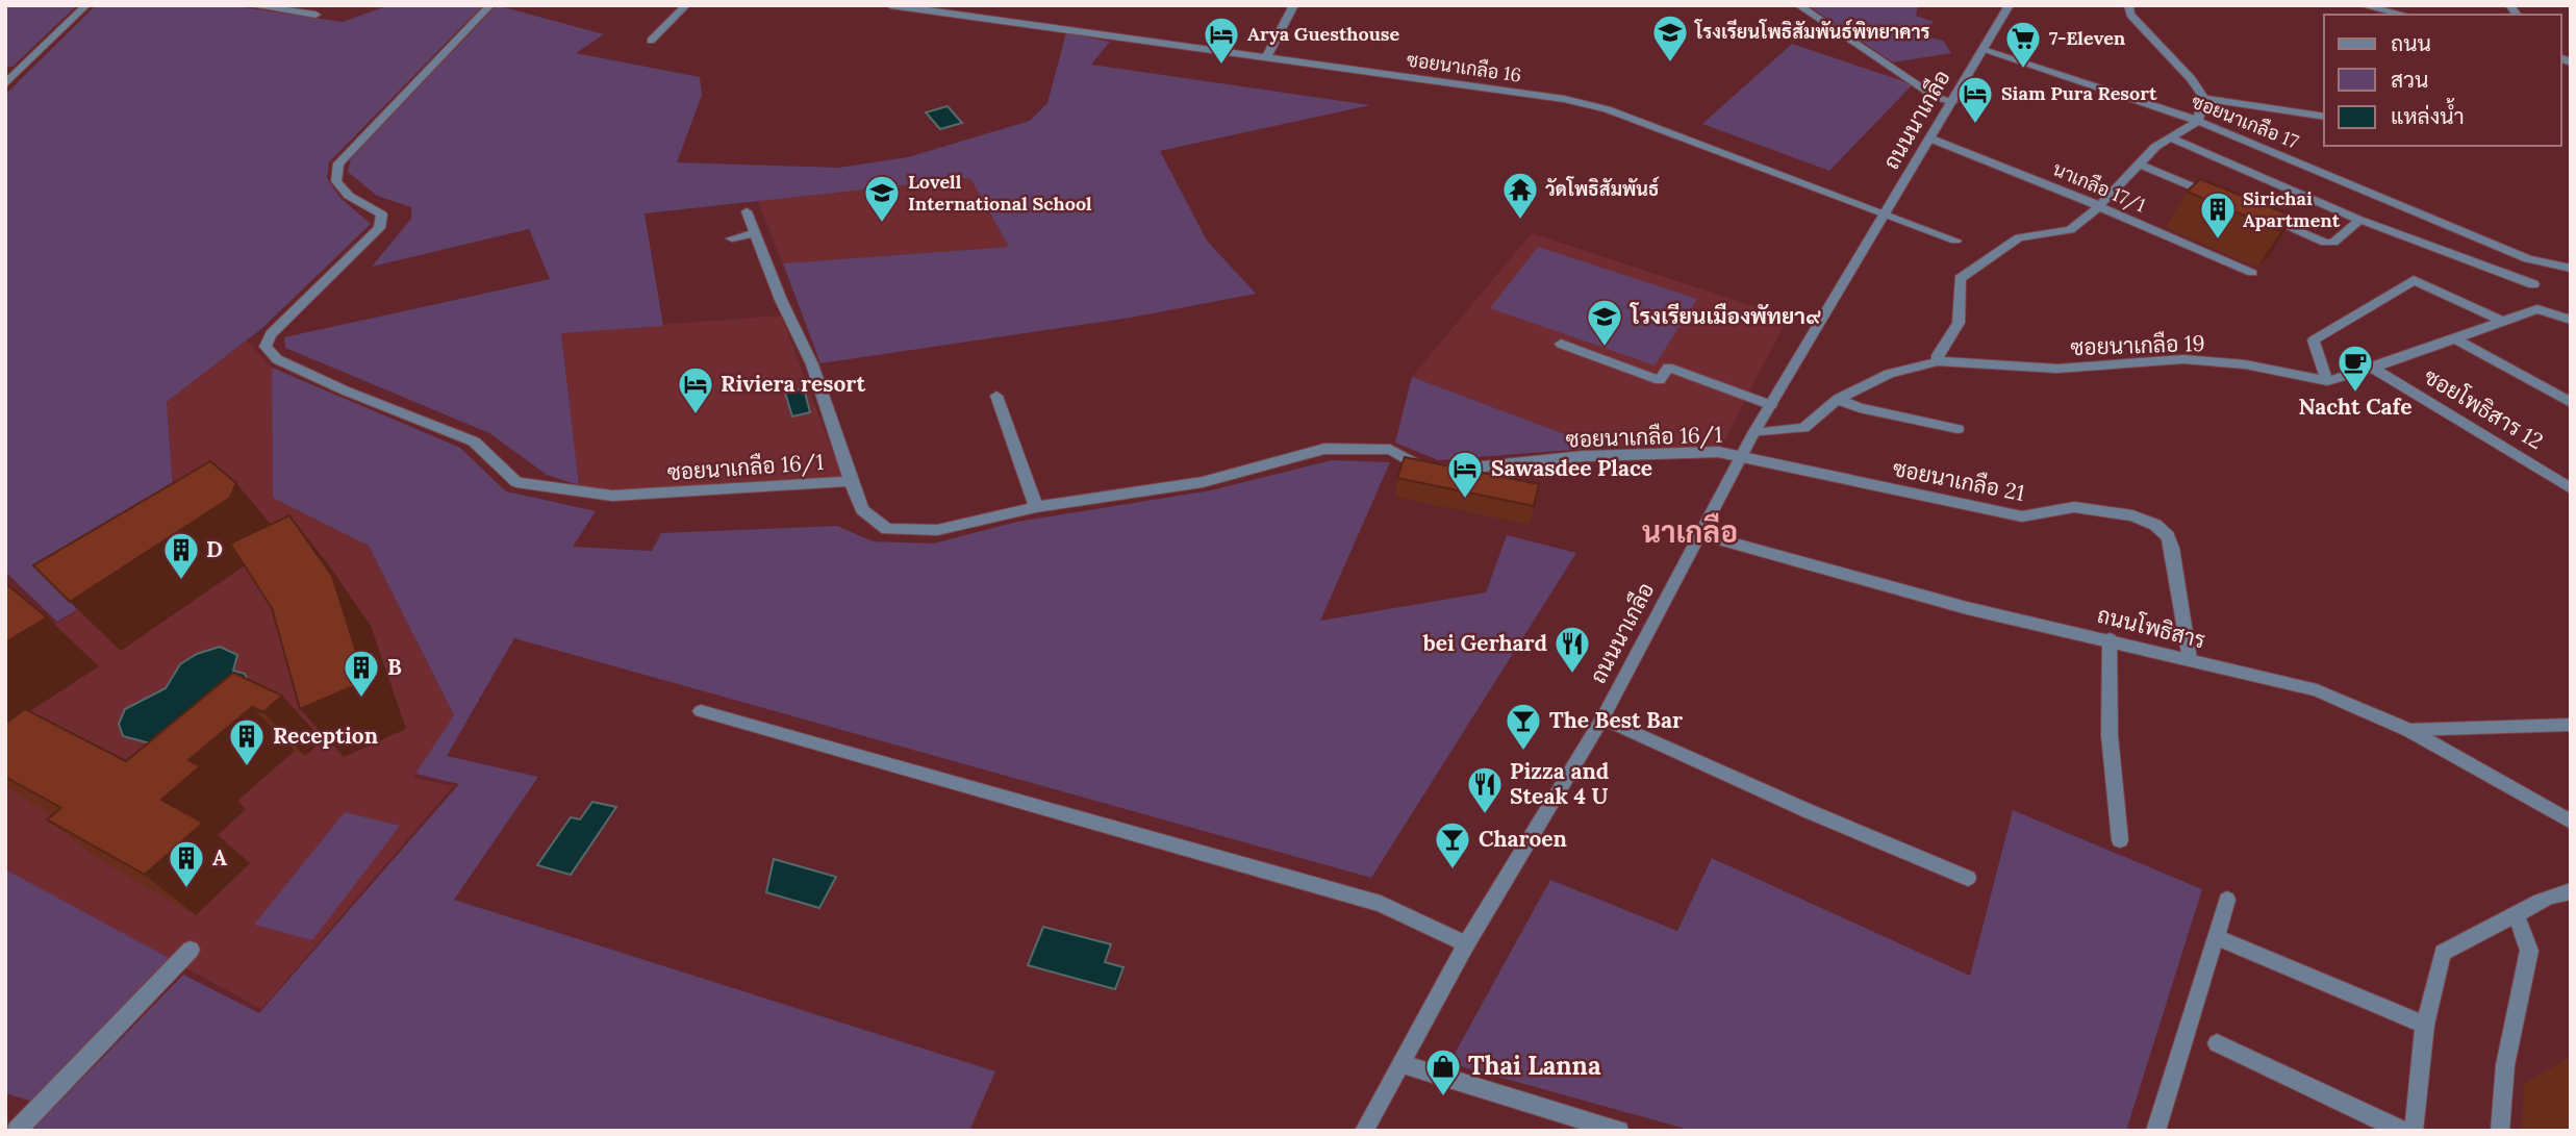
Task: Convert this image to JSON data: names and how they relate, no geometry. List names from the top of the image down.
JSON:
{
  "streets": {
    "street": [
      "ซอยนาเกลือ 16",
      "ถนนนาเกลือ",
      "ซอยนาเกลือ 17",
      "นาเกลือ 17/1",
      "ซอยนาเกลือ 19",
      "ซอยโพธิสาร 12",
      "ซอยนาเกลือ 16/1",
      "ซอยนาเกลือ 21",
      "ถนนโพธิสาร"
    ]
  },
  "crossings": [
    ["ซอยนาเกลือ 16", "ถนนนาเกลือ"],
    ["ถนนนาเกลือ", "ซอยนาเกลือ 17"],
    ["ถนนนาเกลือ", "นาเกลือ 17/1"],
    ["ถนนนาเกลือ", "ซอยนาเกลือ 19"],
    ["ถนนนาเกลือ", "ซอยนาเกลือ 16/1"],
    ["ถนนนาเกลือ", "ซอยนาเกลือ 21"],
    ["ถนนนาเกลือ", "ถนนโพธิสาร"],
    ["ซอยนาเกลือ 19", "ซอยโพธิสาร 12"],
    ["ซอยนาเกลือ 16/1", "ซอยนาเกลือ 21"],
    ["ซอยนาเกลือ 21", "ถนนโพธิสาร"]
  ],
  "districts": ["นาเกลือ"],
  "places": {
    "school or university": ["โรงเรียนโพธิสัมพันธ์พิทยาคาร", "Lovell International School", "โรงเรียนเมืองพัทยา๙"],
    "hotel": [
      "Arya Guesthouse",
      "Siam Pura Resort",
      "Riviera resort",
      "Sawasdee Place"
    ],
    "supermarket": ["7-Eleven"],
    "temple": ["วัดโพธิสัมพันธ์"],
    "building": [
      "Sirichai Apartment",
      "D",
      "B",
      "Reception",
      "A"
    ],
    "cafe": ["Nacht Cafe"],
    "restaurant": ["bei Gerhard", "Pizza and Steak 4 U"],
    "bar": ["The Best Bar", "Charoen"],
    "shop": ["Thai Lanna"]
  },
  "legend": ["ถนน", "สวน", "แหล่งน้ำ"]
}
